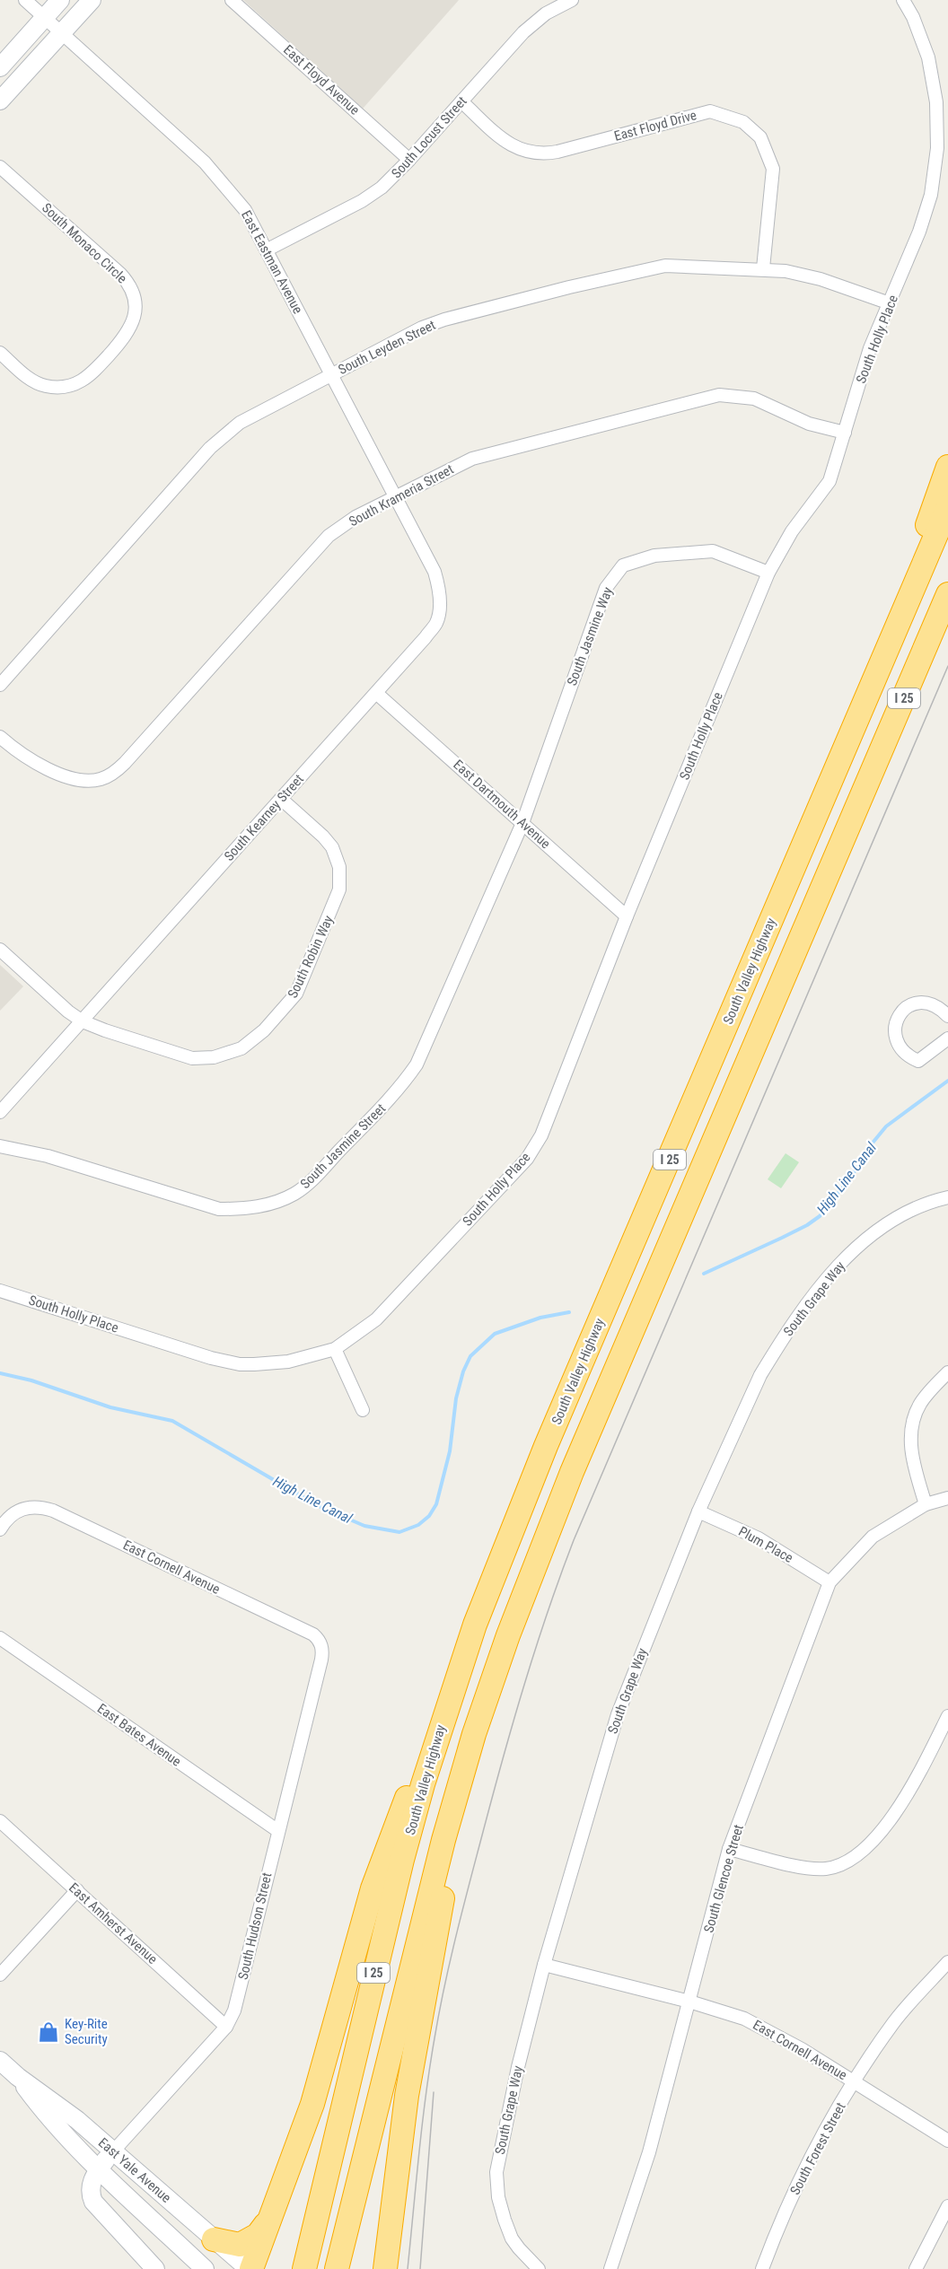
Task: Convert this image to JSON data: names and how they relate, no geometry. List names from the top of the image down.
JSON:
{
  "streets": {
    "highway": ["I 25", "South Valley Highway"],
    "main road": ["South Hudson Street", "East Yale Avenue"],
    "street": [
      "East Floyd Avenue",
      "East Floyd Drive",
      "South Locust Street",
      "South Monaco Circle",
      "East Eastman Avenue",
      "South Holly Place",
      "South Leyden Street",
      "South Krameria Street",
      "South Jasmine Way",
      "East Dartmouth Avenue",
      "South Kearney Street",
      "South Robin Way",
      "South Jasmine Street",
      "South Grape Way",
      "Plum Place",
      "East Cornell Avenue",
      "East Bates Avenue",
      "South Glencoe Street",
      "East Amherst Avenue",
      "South Forest Street"
    ]
  },
  "crossings": [
    ["East Floyd Avenue", "South Locust Street"],
    ["East Floyd Drive", "South Locust Street"],
    ["East Floyd Drive", "South Leyden Street"],
    ["South Locust Street", "East Eastman Avenue"],
    ["East Eastman Avenue", "South Leyden Street"],
    ["East Eastman Avenue", "South Krameria Street"],
    ["East Eastman Avenue", "South Kearney Street"],
    ["South Holly Place", "South Leyden Street"],
    ["South Holly Place", "South Krameria Street"],
    ["South Holly Place", "South Jasmine Way"],
    ["South Holly Place", "East Dartmouth Avenue"],
    ["South Krameria Street", "South Kearney Street"],
    ["South Jasmine Way", "East Dartmouth Avenue"],
    ["South Jasmine Way", "South Jasmine Street"],
    ["East Dartmouth Avenue", "South Kearney Street"],
    ["East Dartmouth Avenue", "South Jasmine Street"],
    ["South Kearney Street", "South Robin Way"],
    ["South Grape Way", "Plum Place"],
    ["South Grape Way", "East Cornell Avenue"],
    ["Plum Place", "South Glencoe Street"],
    ["East Cornell Avenue", "South Glencoe Street"],
    ["East Cornell Avenue", "South Hudson Street"],
    ["East Cornell Avenue", "South Forest Street"],
    ["East Bates Avenue", "South Hudson Street"],
    ["East Amherst Avenue", "South Hudson Street"],
    ["South Hudson Street", "East Yale Avenue"]
  ],
  "water": ["High Line Canal"],
  "places": {
    "shop": ["Key-Rite Security"]
  }
}
